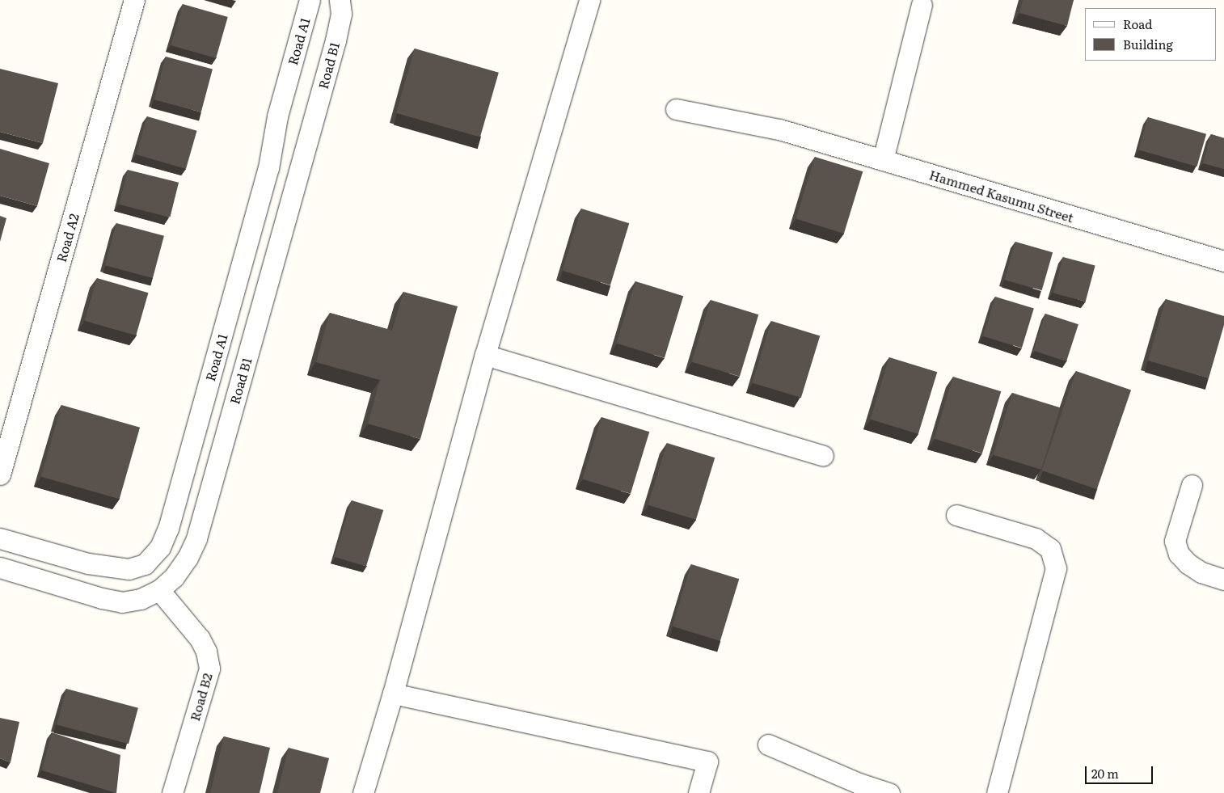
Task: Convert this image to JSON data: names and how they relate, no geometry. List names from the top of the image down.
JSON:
{
  "streets": {
    "street": [
      "Road A1",
      "Road B1",
      "Hammed Kasumu Street",
      "Road A2",
      "Road B2"
    ]
  },
  "crossings": [
    ["Road B1", "Road B2"]
  ],
  "legend": ["Road", "Building"],
  "scale_bar": "20 m"
}
